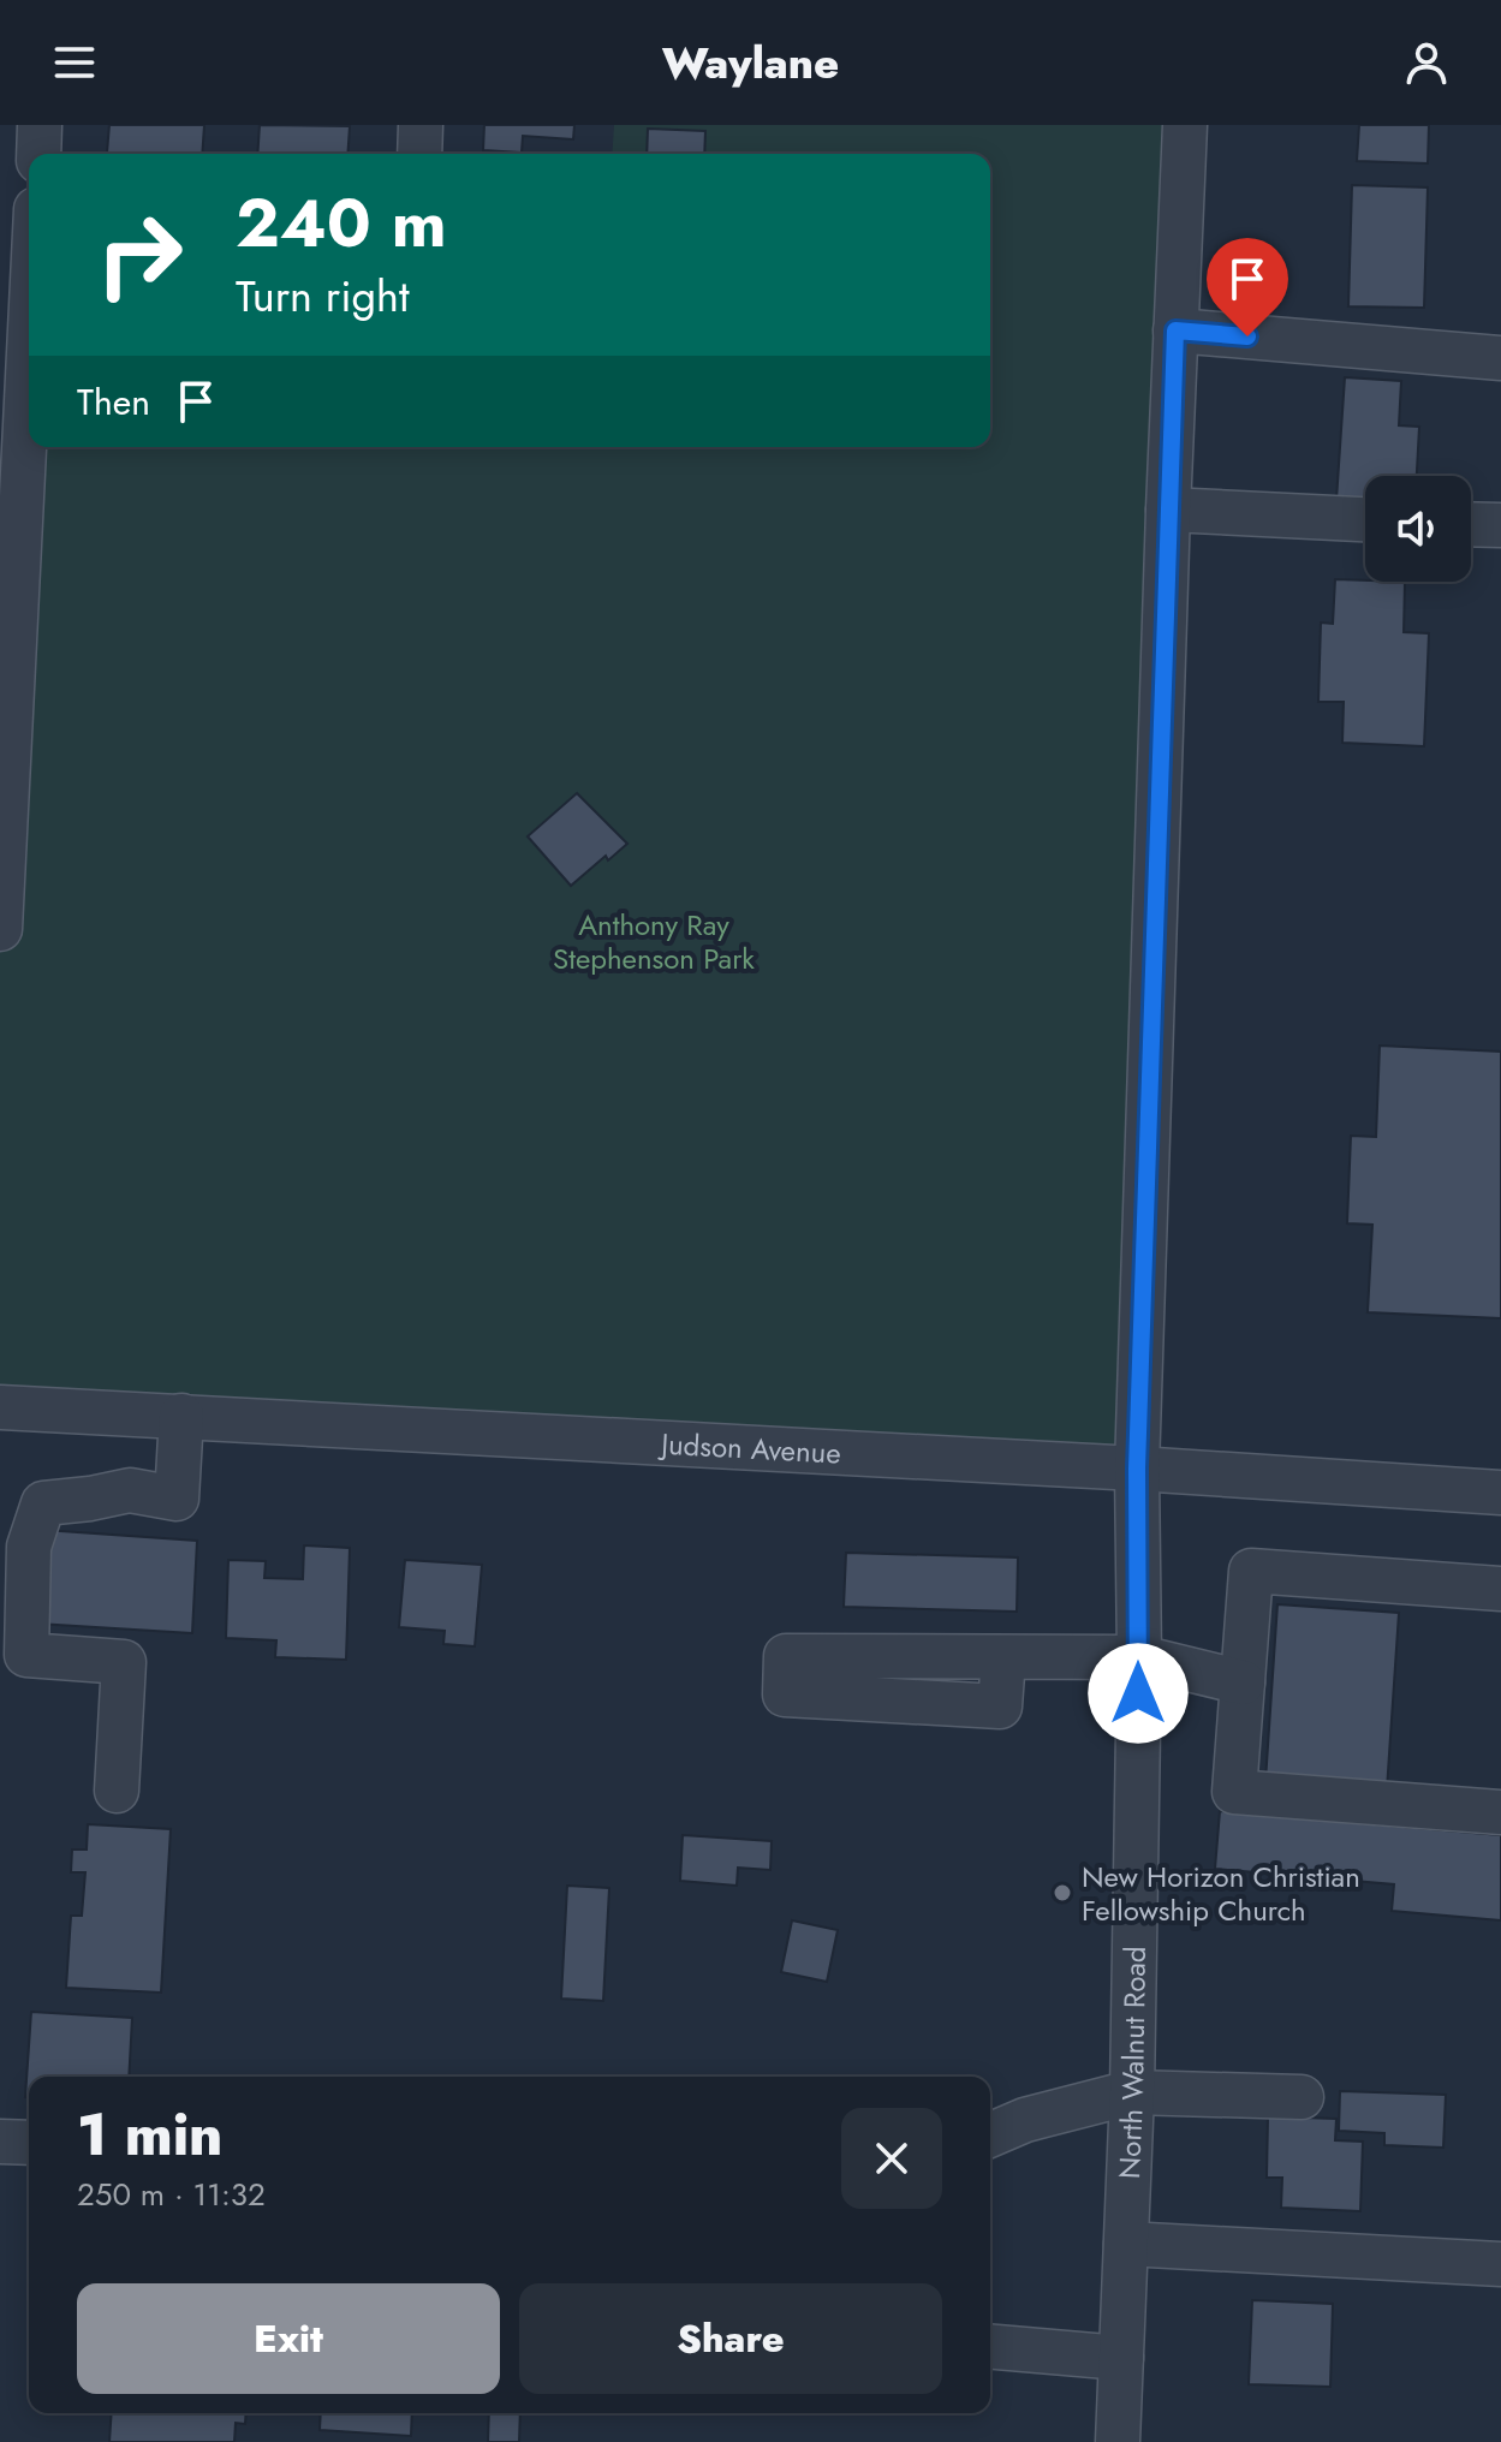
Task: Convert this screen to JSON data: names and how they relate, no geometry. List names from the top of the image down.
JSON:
{
  "streets": {
    "street": ["Judson Avenue", "North Walnut Road"]
  },
  "crossings": [
    ["Judson Avenue", "North Walnut Road"]
  ],
  "parks": ["Anthony Ray Stephenson Park"],
  "places": ["New Horizon Christian Fellowship Church"],
  "page": {
    "header": "Waylane",
    "turn": ["240 m", "Turn right"],
    "then": "Then",
    "heading": ["1 min", "250 m · 11:32"],
    "buttons": ["Exit", "Share"]
  }
}
